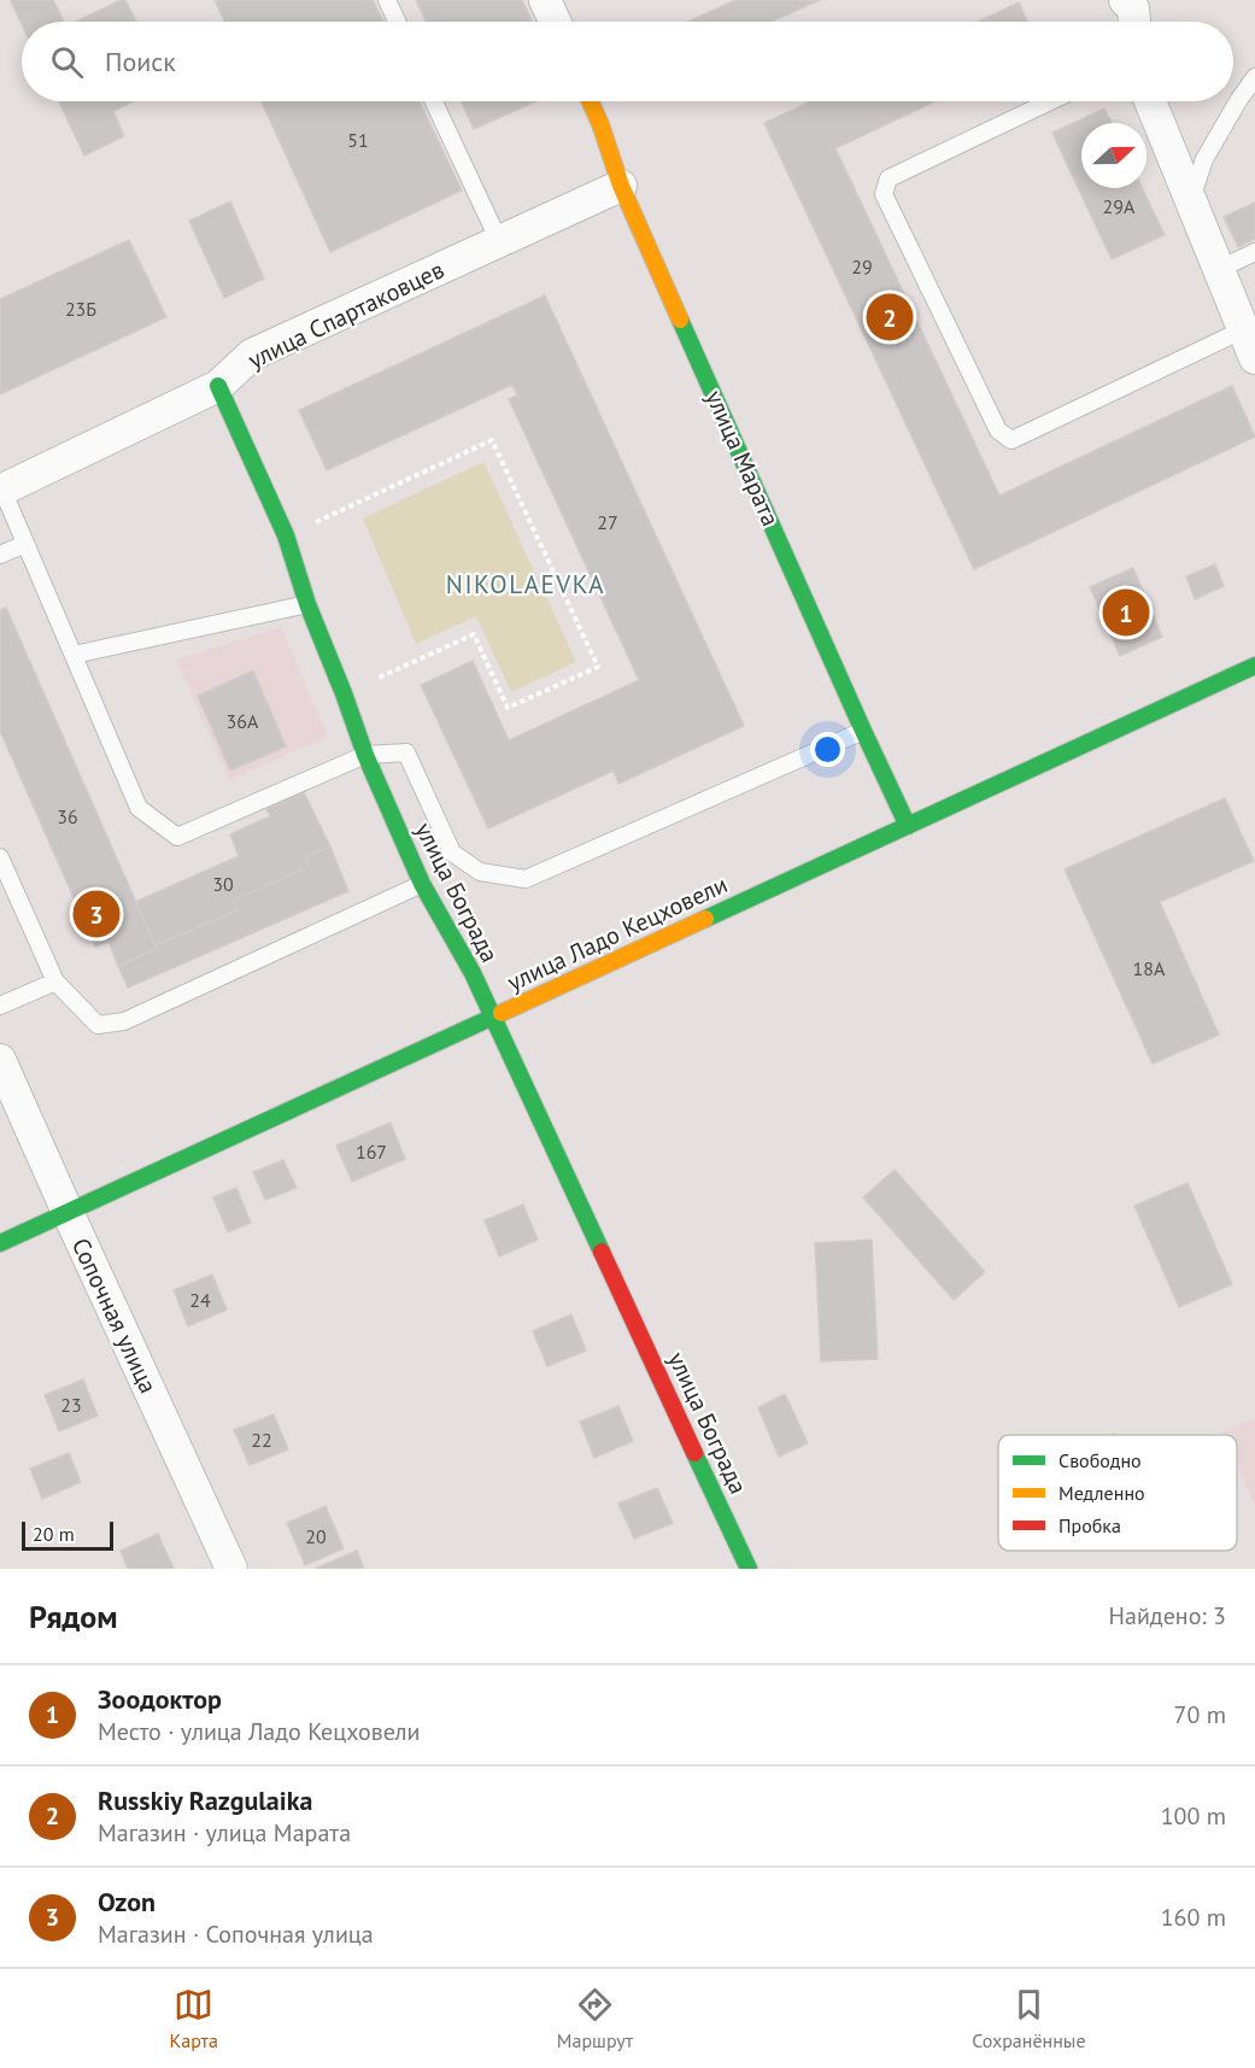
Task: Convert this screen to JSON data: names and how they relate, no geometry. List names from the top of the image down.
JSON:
{
  "streets": {
    "street": [
      "улица Спартаковцев",
      "улица Марата",
      "улица Бограда",
      "улица Ладо Кецховели",
      "Сопочная улица"
    ]
  },
  "crossings": [
    ["улица Спартаковцев", "улица Марата"],
    ["улица Спартаковцев", "улица Бограда"],
    ["улица Марата", "улица Ладо Кецховели"],
    ["улица Бограда", "улица Ладо Кецховели"],
    ["улица Ладо Кецховели", "Сопочная улица"]
  ],
  "districts": ["NIKOLAEVKA"],
  "house_numbers": [
    "51",
    "29А",
    "29",
    "23Б",
    "27",
    "36А",
    "36",
    "30",
    "18А",
    "167",
    "24",
    "23",
    "22",
    "20"
  ],
  "legend": ["Свободно", "Медленно", "Пробка"],
  "scale_bar": "20 m",
  "north": "right",
  "page": {
    "search": "Поиск",
    "pins": ["2", "1", "3"],
    "scale": "20 m",
    "heading": ["Рядом", "Найдено: 3"],
    "list": [
      {
        "mark": "1",
        "name": "Зоодоктор",
        "note": "Место · улица Ладо Кецховели",
        "value": "70 m"
      },
      {
        "mark": "2",
        "name": "Russkiy Razgulaika",
        "note": "Магазин · улица Марата",
        "value": "100 m"
      },
      {
        "mark": "3",
        "name": "Ozon",
        "note": "Магазин · Сопочная улица",
        "value": "160 m"
      }
    ],
    "nav": ["Карта", "Маршрут", "Сохранённые"]
  }
}
